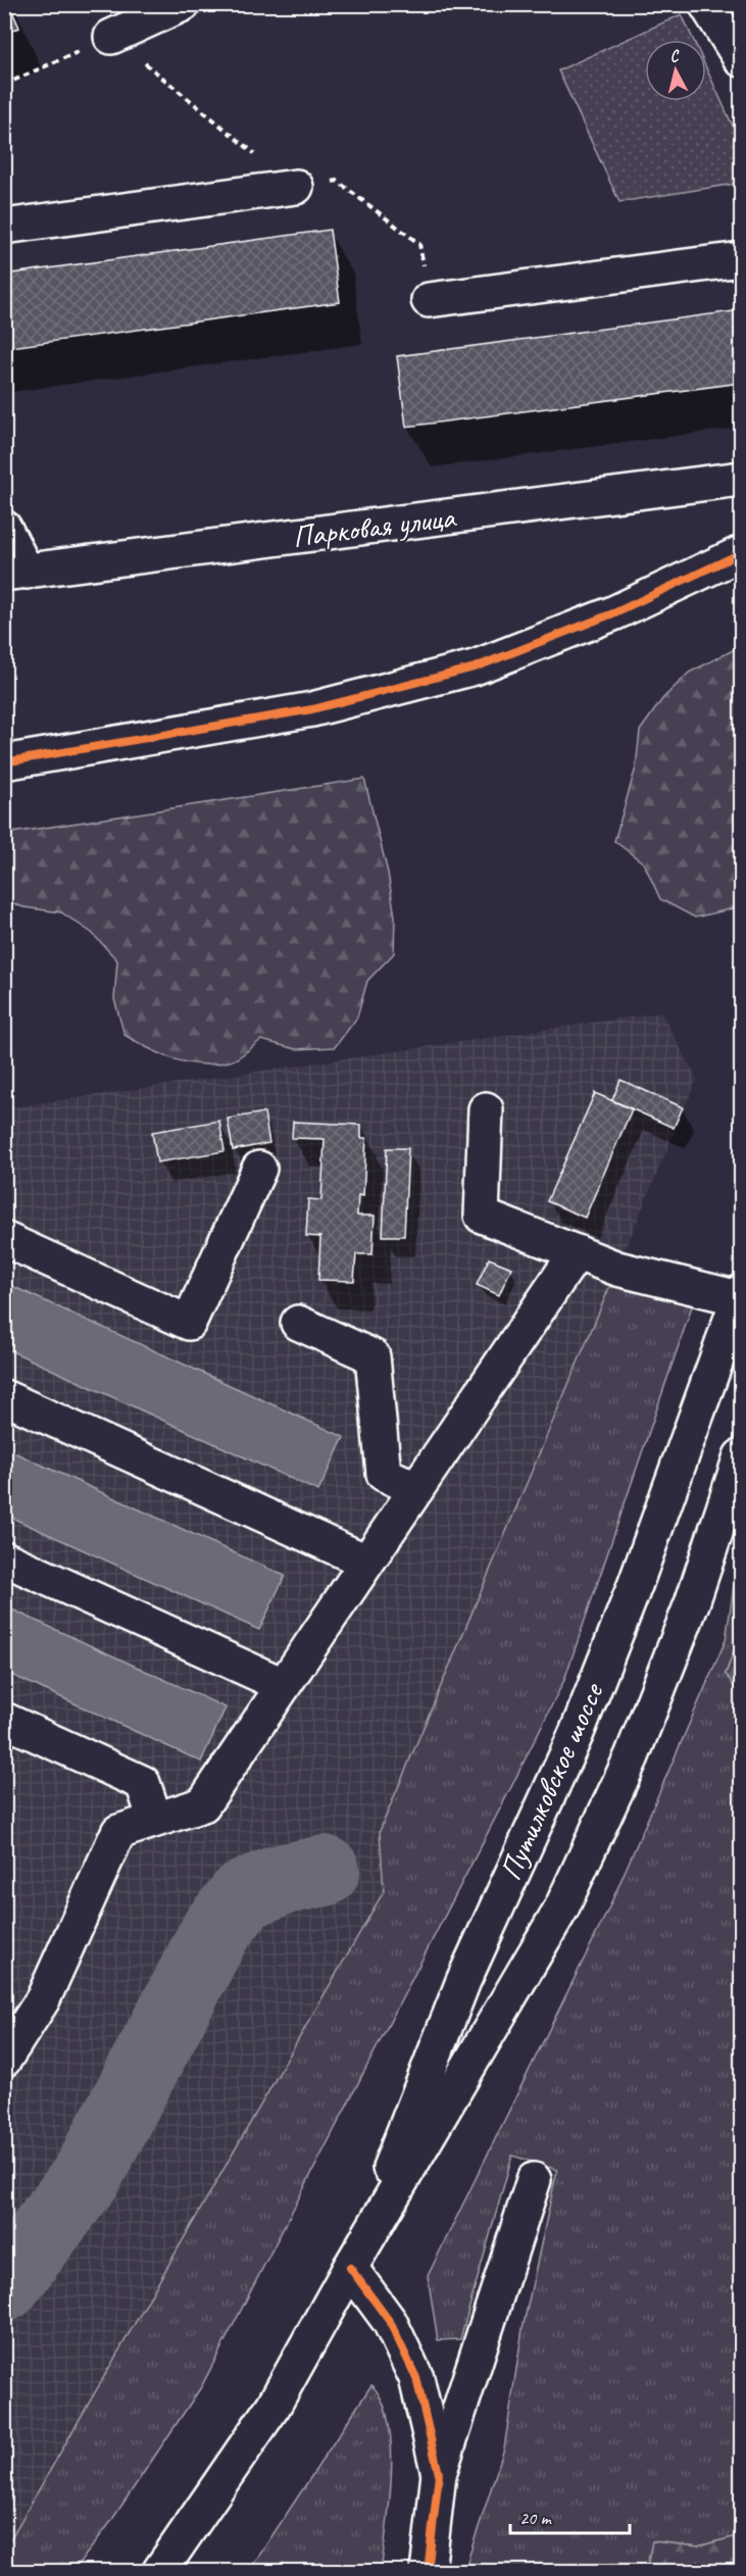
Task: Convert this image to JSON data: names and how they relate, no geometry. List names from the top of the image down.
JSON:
{
  "streets": {
    "main road": ["Парковая улица", "Путилковское шоссе"]
  },
  "scale_bar": "20 m",
  "north": "top"
}
